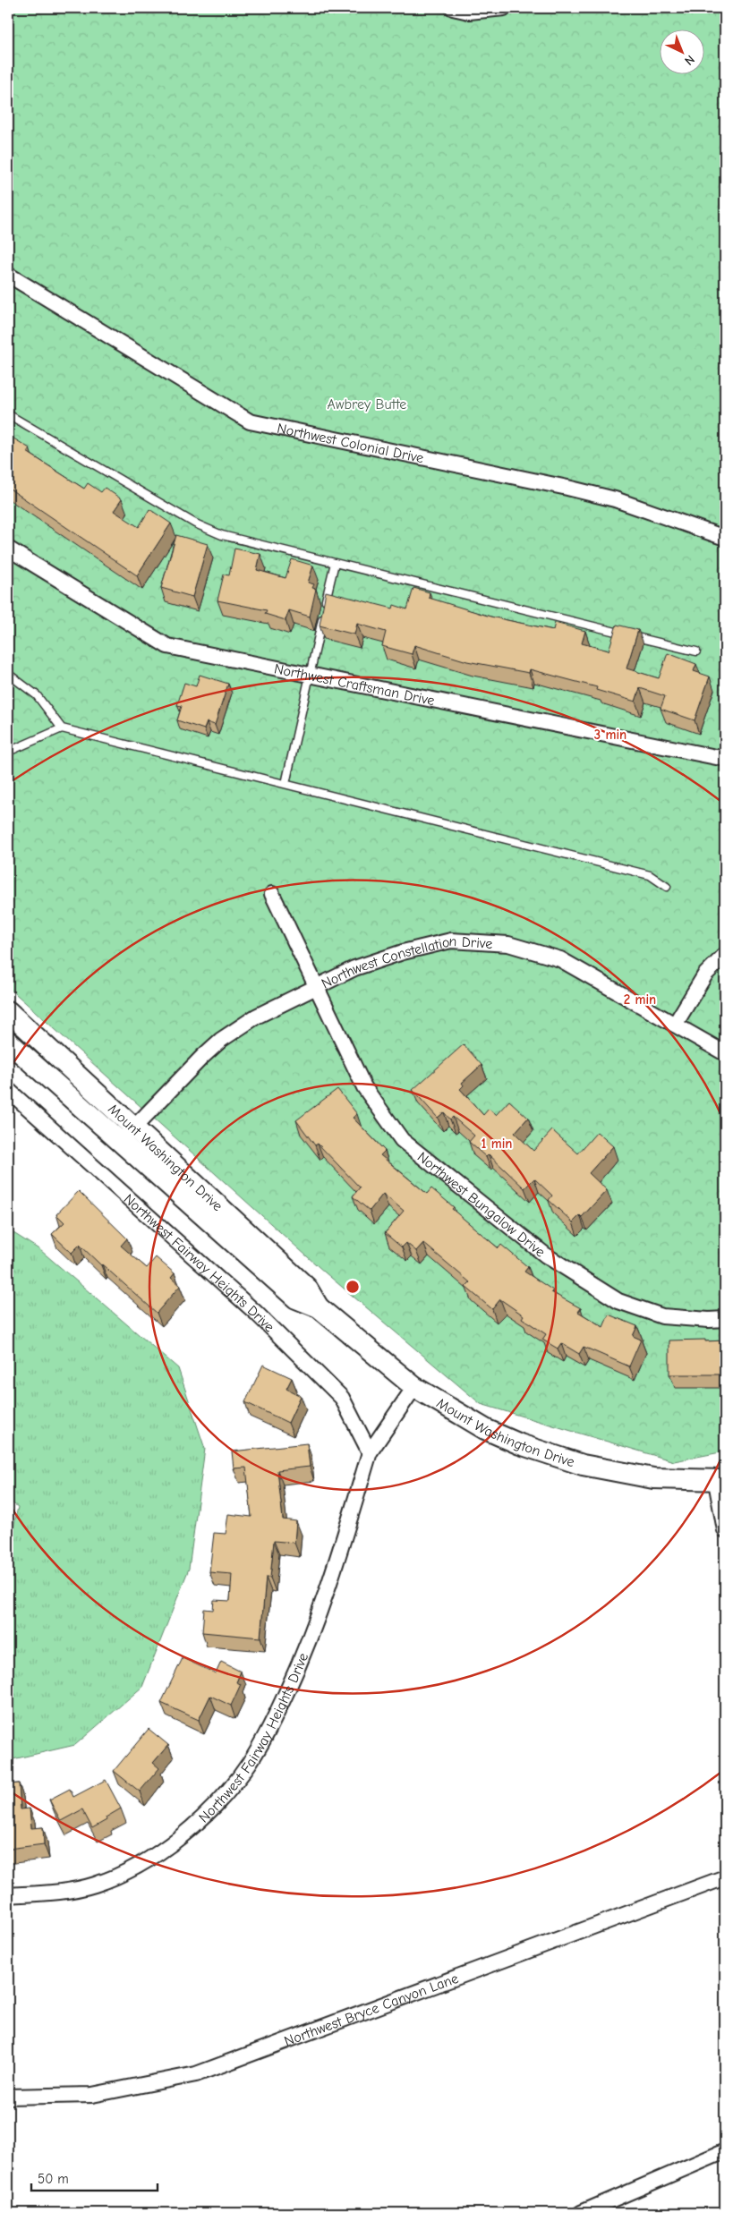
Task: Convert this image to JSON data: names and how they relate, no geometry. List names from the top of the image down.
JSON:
{
  "streets": {
    "main road": ["Mount Washington Drive"],
    "street": [
      "Northwest Colonial Drive",
      "Northwest Craftsman Drive",
      "Northwest Constellation Drive",
      "Northwest Bungalow Drive",
      "Northwest Fairway Heights Drive",
      "Northwest Bryce Canyon Lane"
    ]
  },
  "crossings": [
    ["Northwest Constellation Drive", "Mount Washington Drive"],
    ["Northwest Constellation Drive", "Northwest Bungalow Drive"],
    ["Mount Washington Drive", "Northwest Fairway Heights Drive"]
  ],
  "parks": ["Awbrey Butte"],
  "scale_bar": "50 m",
  "north": "bottom right",
  "rings": ["3 min", "2 min", "1 min"]
}
